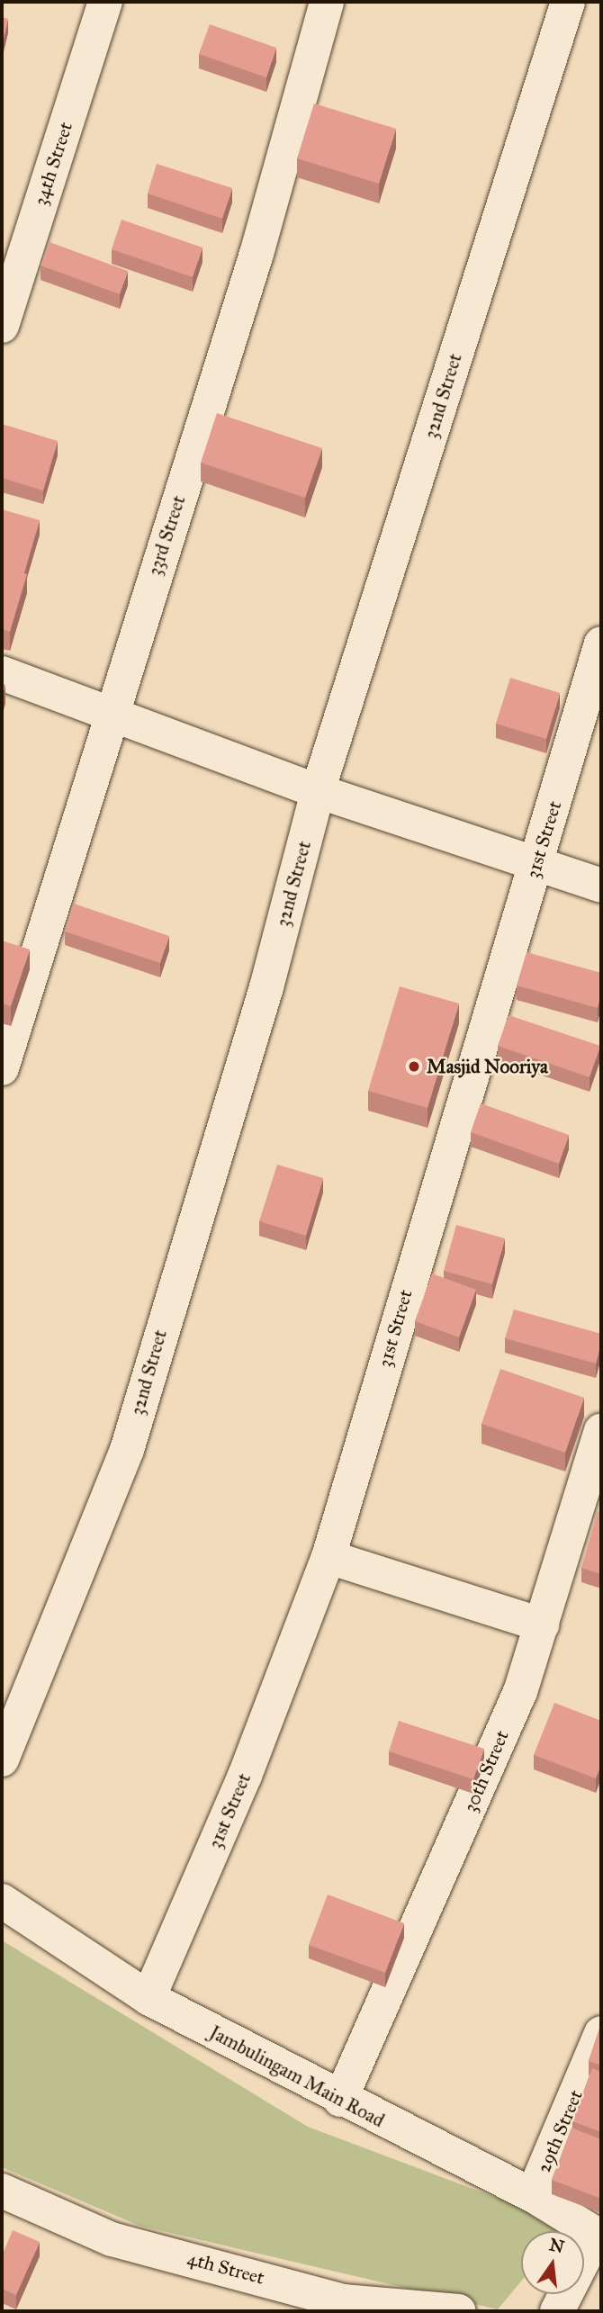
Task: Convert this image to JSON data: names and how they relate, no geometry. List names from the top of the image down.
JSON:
{
  "streets": {
    "street": [
      "34th Street",
      "32nd Street",
      "33rd Street",
      "31st Street",
      "30th Street",
      "Jambulingam Main Road",
      "29th Street",
      "4th Street"
    ]
  },
  "crossings": [
    ["31st Street", "Jambulingam Main Road"],
    ["30th Street", "Jambulingam Main Road"],
    ["Jambulingam Main Road", "29th Street"]
  ],
  "places": ["Masjid Nooriya"],
  "north": "top"
}
